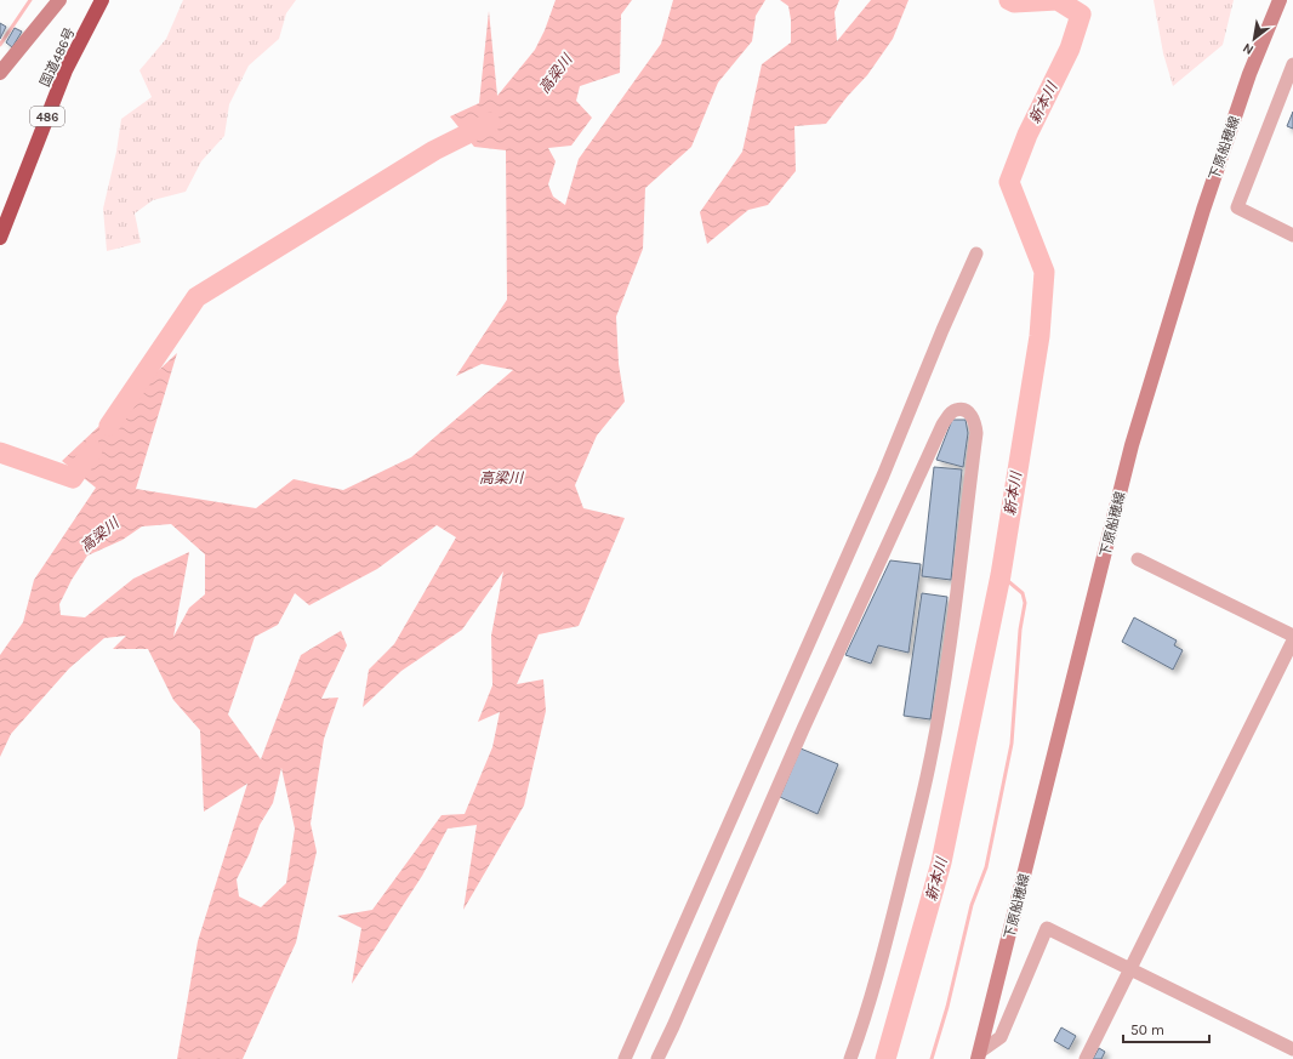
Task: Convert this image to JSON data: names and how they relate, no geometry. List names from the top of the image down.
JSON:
{
  "streets": {
    "highway": ["国道486号", "486"],
    "main road": ["下原船穂線"]
  },
  "water": ["高梁川", "新本川"],
  "scale_bar": "50 m",
  "north": "bottom left"
}
